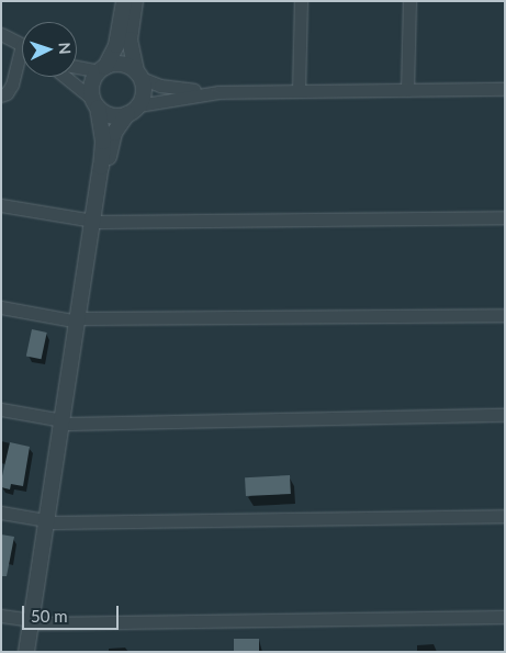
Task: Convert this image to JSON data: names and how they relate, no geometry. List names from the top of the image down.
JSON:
{
  "scale_bar": "50 m",
  "north": "right"
}
